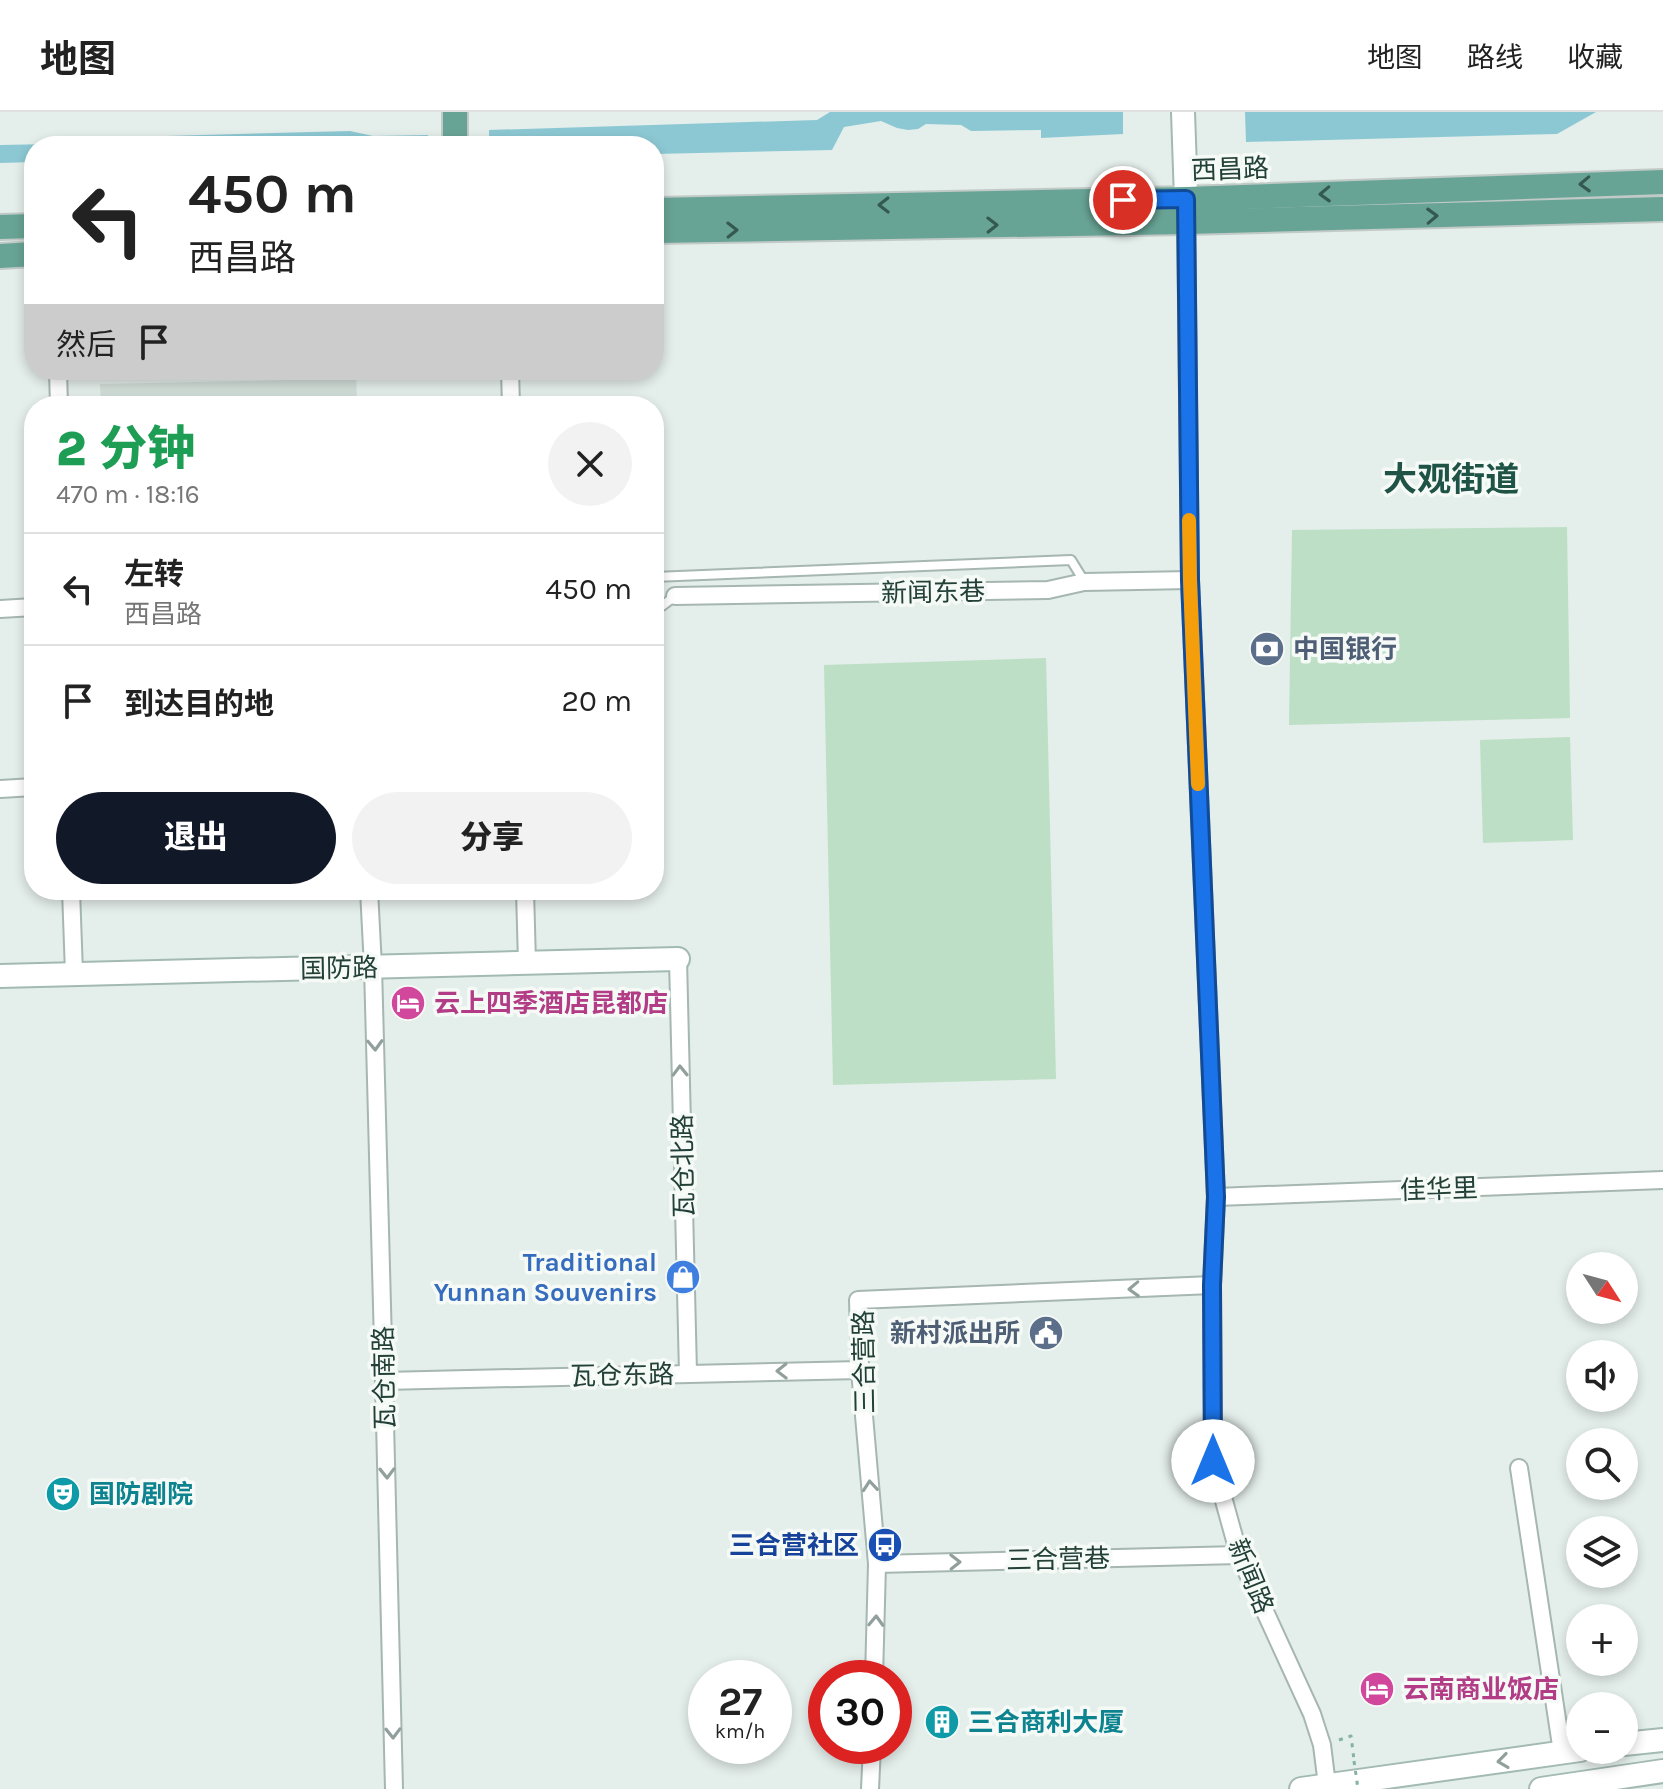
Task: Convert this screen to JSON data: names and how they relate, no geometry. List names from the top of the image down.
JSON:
{
  "streets": {
    "main road": ["西昌路"],
    "street": [
      "新闻东巷",
      "国防路",
      "瓦仓北路",
      "佳华里",
      "三合营路",
      "瓦仓东路",
      "瓦仓南路",
      "三合营巷",
      "新闻路"
    ]
  },
  "crossings": [
    ["西昌路", "新闻路"],
    ["新闻东巷", "新闻路"],
    ["国防路", "瓦仓北路"],
    ["国防路", "瓦仓南路"],
    ["瓦仓北路", "瓦仓东路"],
    ["佳华里", "新闻路"],
    ["三合营路", "瓦仓东路"],
    ["三合营路", "三合营巷"],
    ["三合营路", "新闻路"],
    ["瓦仓东路", "瓦仓南路"],
    ["三合营巷", "新闻路"]
  ],
  "one_way": [
    "瓦仓北路",
    "瓦仓东路",
    "瓦仓南路",
    "三合营巷"
  ],
  "districts": ["大观街道"],
  "places": {
    "bank": ["中国银行"],
    "hotel": ["云上四季酒店昆都店", "云南商业饭店"],
    "shop": ["Traditional Yunnan Souvenirs"],
    "public building": ["新村派出所"],
    "theatre": ["国防剧院"],
    "bus stop": ["三合营社区"],
    "building": ["三合商利大厦"]
  },
  "north": "bottom right",
  "page": {
    "header": "地图",
    "nav": ["地图", "路线", "收藏"],
    "turn": ["450 m", "西昌路"],
    "then": "然后",
    "heading": ["2 分钟", "470 m · 18:16"],
    "list": [
      {
        "name": "左转",
        "note": "西昌路",
        "value": "450 m"
      },
      {
        "name": "到达目的地",
        "value": "20 m"
      }
    ],
    "buttons": ["退出", "分享"],
    "map_buttons": ["+", "−"],
    "speed": "27 km/h",
    "limit": "30"
  }
}
